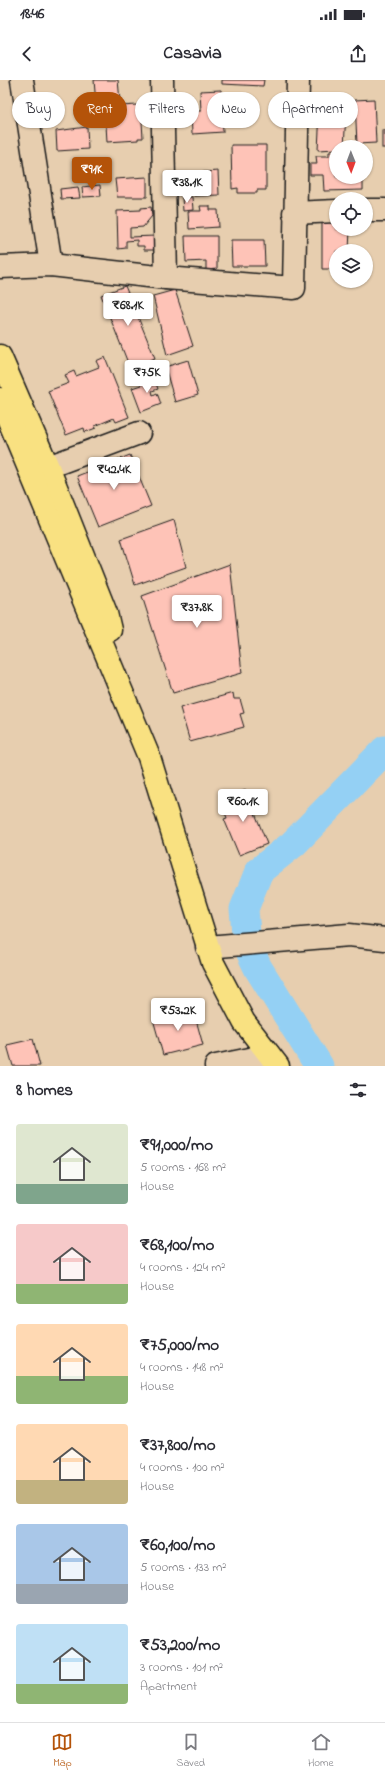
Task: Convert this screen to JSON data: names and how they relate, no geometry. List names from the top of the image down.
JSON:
{
  "north": "bottom",
  "page": {
    "status": "18:46",
    "header": "Casavia",
    "chip": [
      "Buy",
      "Rent",
      "Filters",
      "New",
      "Apartment"
    ],
    "price": [
      "₹91K",
      "₹38.1K",
      "₹68.1K",
      "₹75K",
      "₹42.4K",
      "₹37.8K",
      "₹60.1K",
      "₹53.2K"
    ],
    "heading": "8 homes",
    "list": [
      {
        "name": "₹91,000/mo",
        "note": "5 rooms · 168 m² · House"
      },
      {
        "name": "₹68,100/mo",
        "note": "4 rooms · 124 m² · House"
      },
      {
        "name": "₹75,000/mo",
        "note": "4 rooms · 148 m² · House"
      },
      {
        "name": "₹37,800/mo",
        "note": "4 rooms · 100 m² · House"
      },
      {
        "name": "₹60,100/mo",
        "note": "5 rooms · 133 m² · House"
      },
      {
        "name": "₹53,200/mo",
        "note": "3 rooms · 101 m² · Apartment"
      }
    ],
    "tabs": ["Map", "Saved", "Home"]
  }
}
